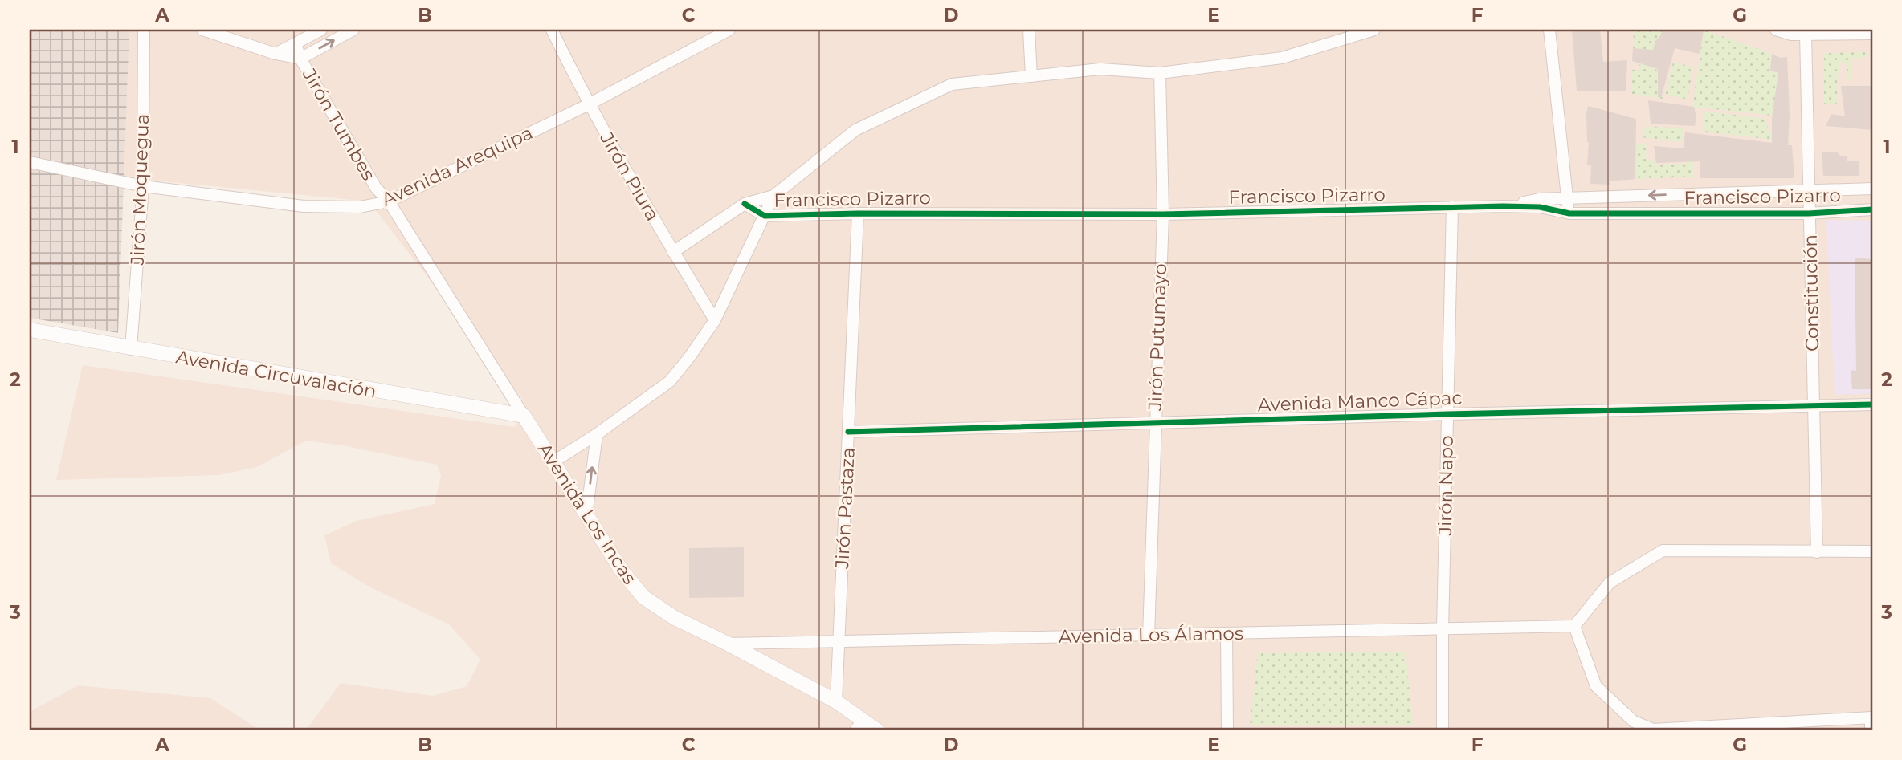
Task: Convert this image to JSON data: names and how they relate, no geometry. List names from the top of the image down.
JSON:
{
  "streets": {
    "street": [
      "Jirón Tumbes",
      "Avenida Arequipa",
      "Jirón Piura",
      "Jirón Moquegua",
      "Francisco Pizarro",
      "Constitución",
      "Jirón Putumayo",
      "Avenida Circuvalación",
      "Avenida Manco Cápac",
      "Jirón Napo",
      "Jirón Pastaza",
      "Avenida Los Incas",
      "Avenida Los Álamos"
    ]
  },
  "crossings": [
    ["Jirón Tumbes", "Avenida Arequipa"],
    ["Jirón Tumbes", "Avenida Los Incas"],
    ["Avenida Arequipa", "Jirón Piura"],
    ["Avenida Arequipa", "Jirón Moquegua"],
    ["Avenida Arequipa", "Avenida Los Incas"],
    ["Jirón Moquegua", "Avenida Circuvalación"],
    ["Francisco Pizarro", "Constitución"],
    ["Francisco Pizarro", "Jirón Putumayo"],
    ["Francisco Pizarro", "Jirón Napo"],
    ["Francisco Pizarro", "Jirón Pastaza"],
    ["Constitución", "Avenida Manco Cápac"],
    ["Jirón Putumayo", "Avenida Manco Cápac"],
    ["Jirón Putumayo", "Avenida Los Álamos"],
    ["Avenida Circuvalación", "Avenida Los Incas"],
    ["Avenida Manco Cápac", "Jirón Napo"],
    ["Avenida Manco Cápac", "Jirón Pastaza"],
    ["Jirón Napo", "Avenida Los Álamos"],
    ["Jirón Pastaza", "Avenida Los Incas"],
    ["Jirón Pastaza", "Avenida Los Álamos"],
    ["Avenida Los Incas", "Avenida Los Álamos"]
  ],
  "grid": {
    "columns": [
      "A",
      "B",
      "C",
      "D",
      "E",
      "F",
      "G"
    ],
    "rows": ["1", "2", "3"]
  }
}
